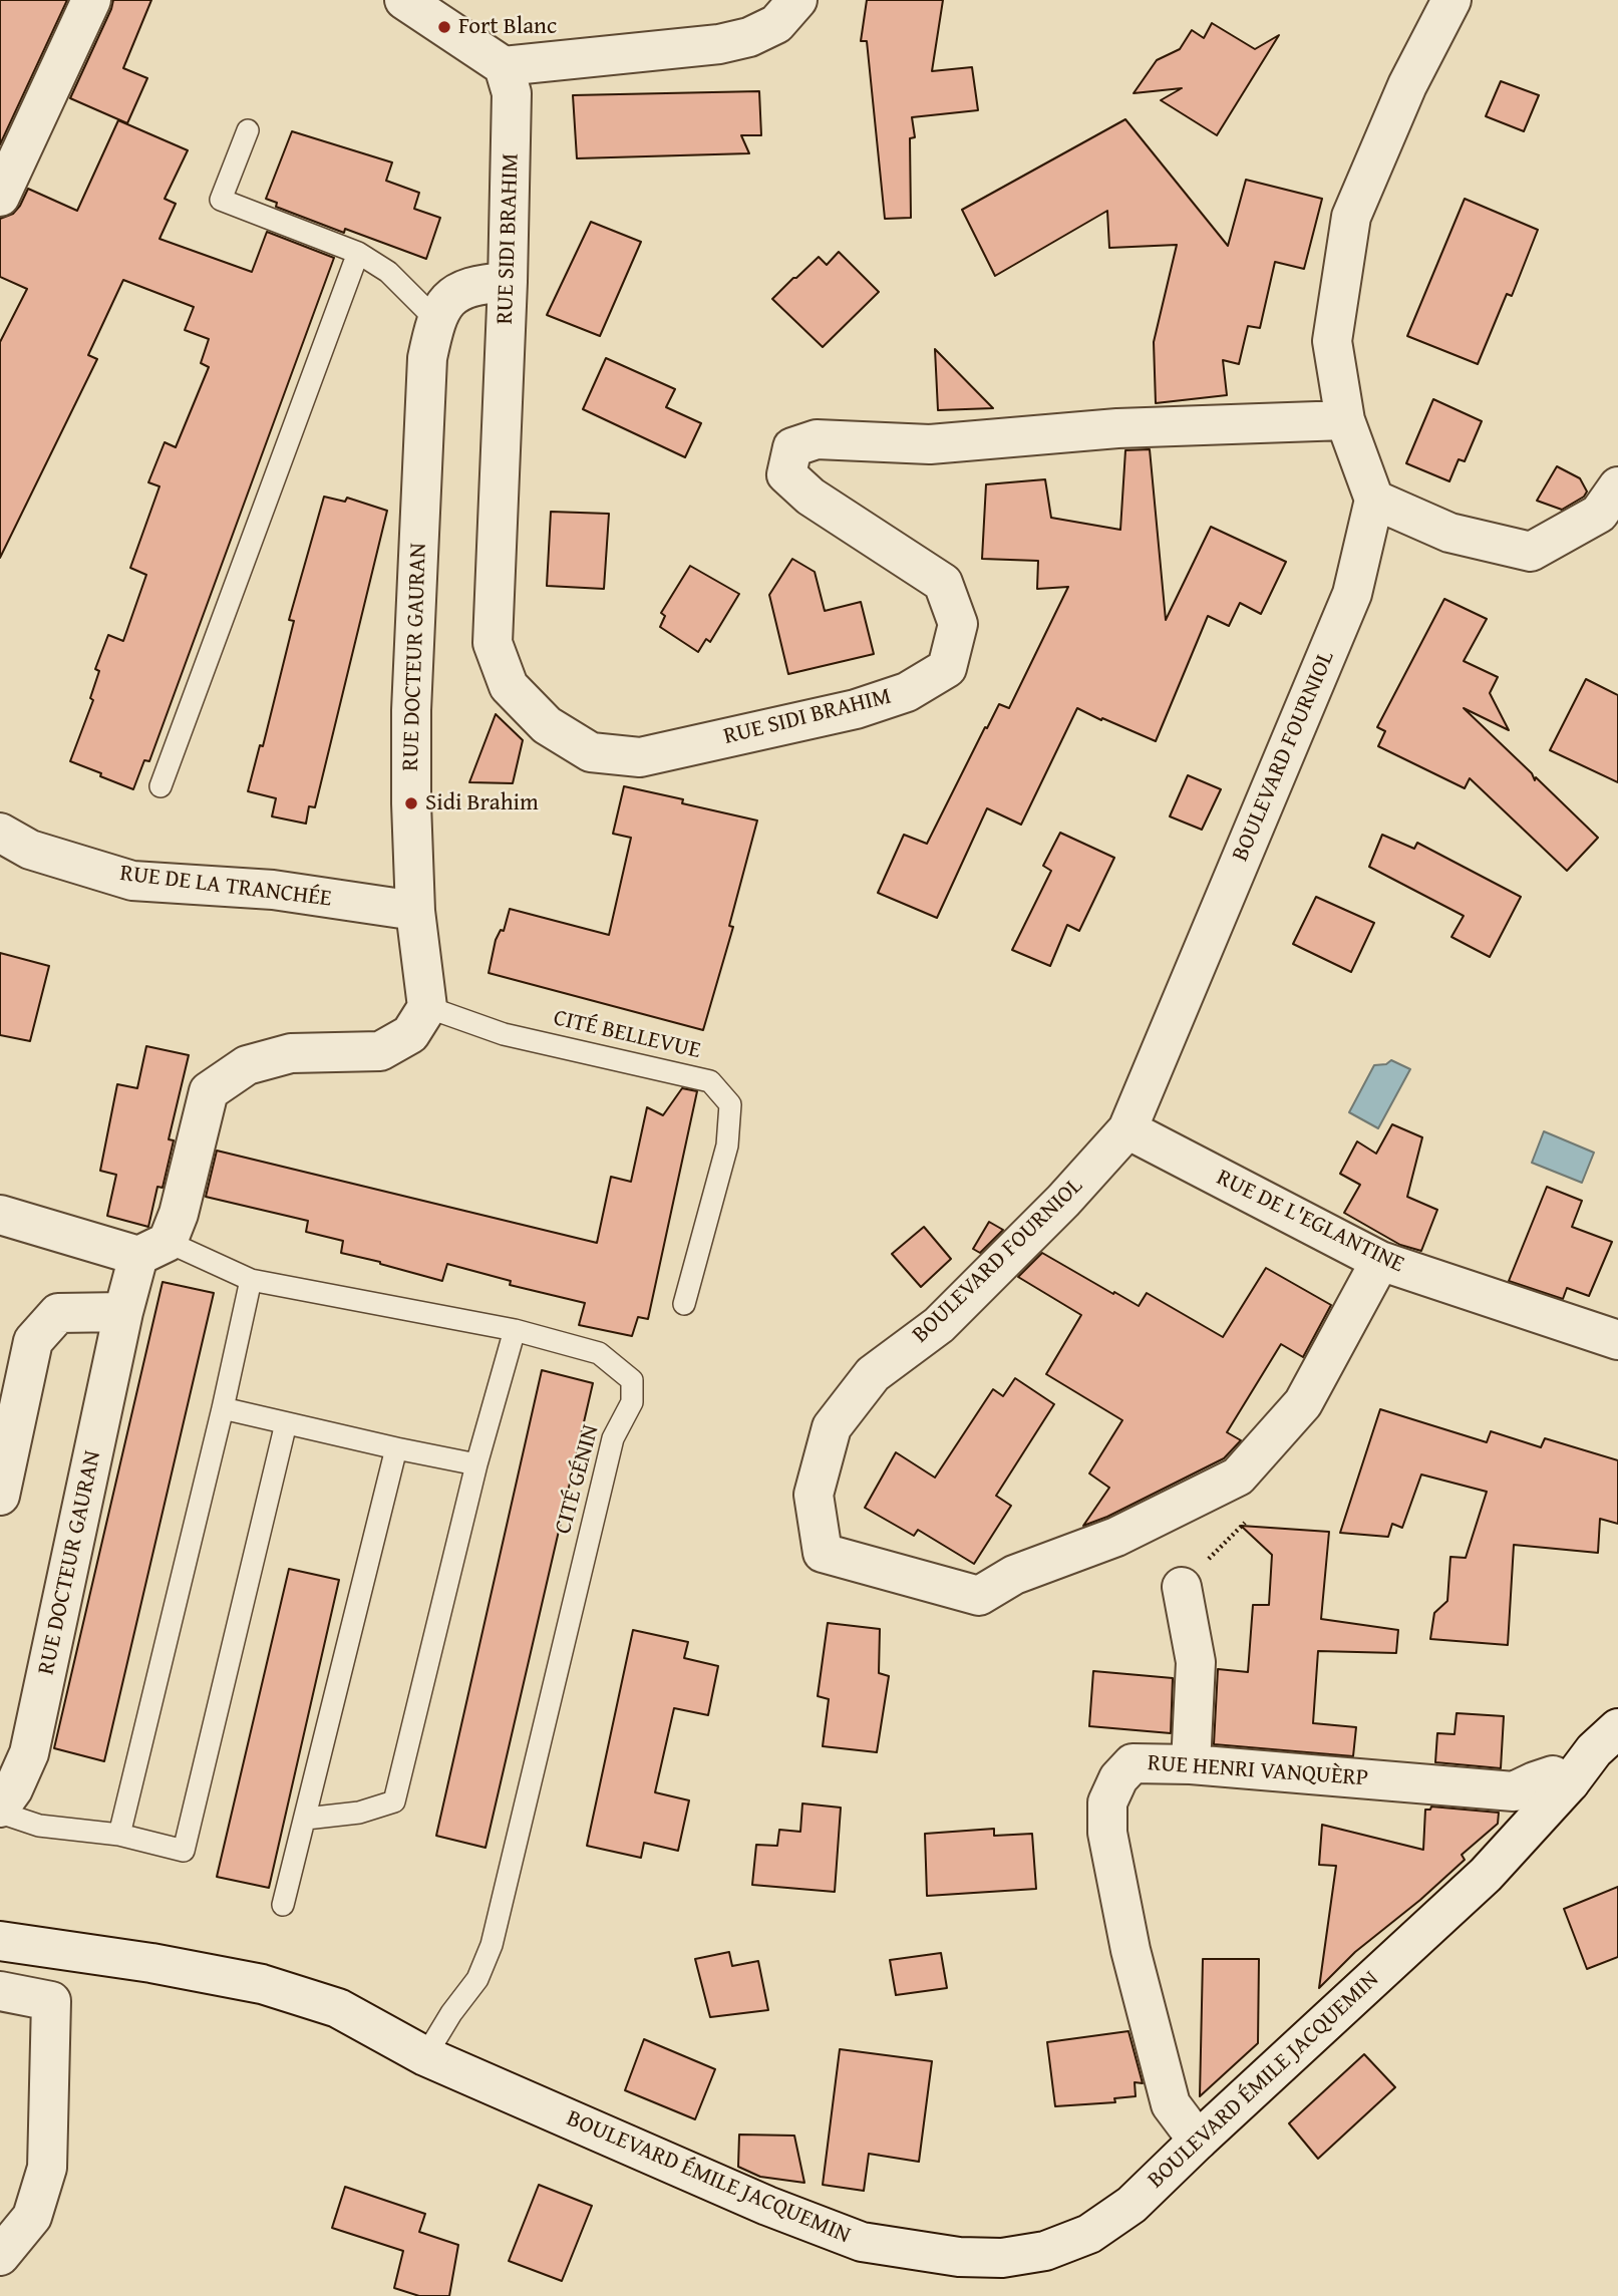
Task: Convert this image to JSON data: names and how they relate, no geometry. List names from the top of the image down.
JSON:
{
  "streets": {
    "street": [
      "RUE SIDI BRAHIM",
      "RUE DOCTEUR GAURAN",
      "BOULEVARD FOURNIOL",
      "RUE DE LA TRANCHÉE",
      "RUE DE L'EGLANTINE",
      "RUE HENRI VANQUÈRP",
      "BOULEVARD ÉMILE JACQUEMIN"
    ],
    "lane": ["CITÉ BELLEVUE", "CITÉ GÉNIN"]
  },
  "crossings": [
    ["RUE SIDI BRAHIM", "RUE DOCTEUR GAURAN"],
    ["RUE DOCTEUR GAURAN", "RUE DE LA TRANCHÉE"],
    ["RUE DOCTEUR GAURAN", "CITÉ BELLEVUE"],
    ["RUE DOCTEUR GAURAN", "CITÉ GÉNIN"],
    ["BOULEVARD FOURNIOL", "RUE DE L'EGLANTINE"],
    ["CITÉ GÉNIN", "BOULEVARD ÉMILE JACQUEMIN"],
    ["RUE HENRI VANQUÈRP", "BOULEVARD ÉMILE JACQUEMIN"]
  ],
  "places": ["Fort Blanc", "Sidi Brahim"]
}
